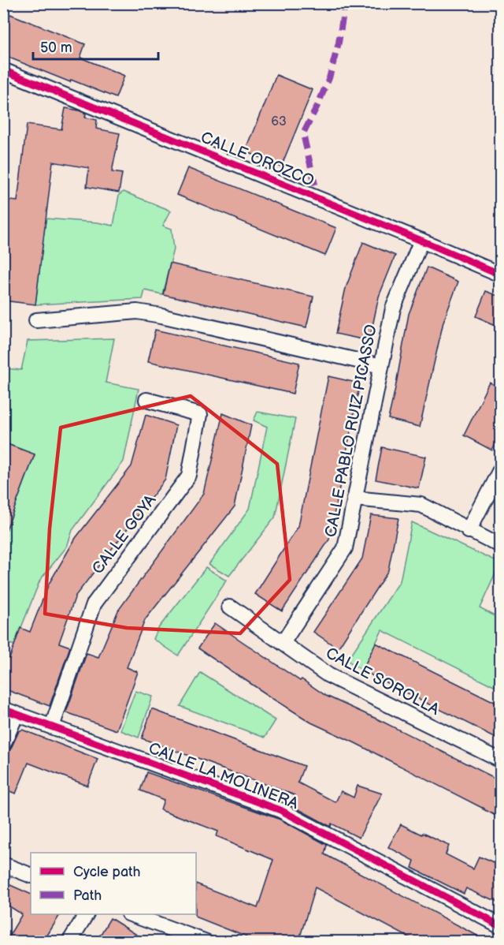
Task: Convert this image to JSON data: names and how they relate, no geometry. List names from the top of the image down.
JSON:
{
  "streets": {
    "street": [
      "CALLE OROZCO",
      "CALLE PABLO RUIZ PICASSO",
      "CALLE GOYA",
      "CALLE SOROLLA",
      "CALLE LA MOLINERA"
    ]
  },
  "crossings": [
    ["CALLE OROZCO", "CALLE PABLO RUIZ PICASSO"],
    ["CALLE PABLO RUIZ PICASSO", "CALLE SOROLLA"],
    ["CALLE GOYA", "CALLE LA MOLINERA"]
  ],
  "house_numbers": ["63"],
  "legend": ["Cycle path", "Path"],
  "scale_bar": "50 m"
}
